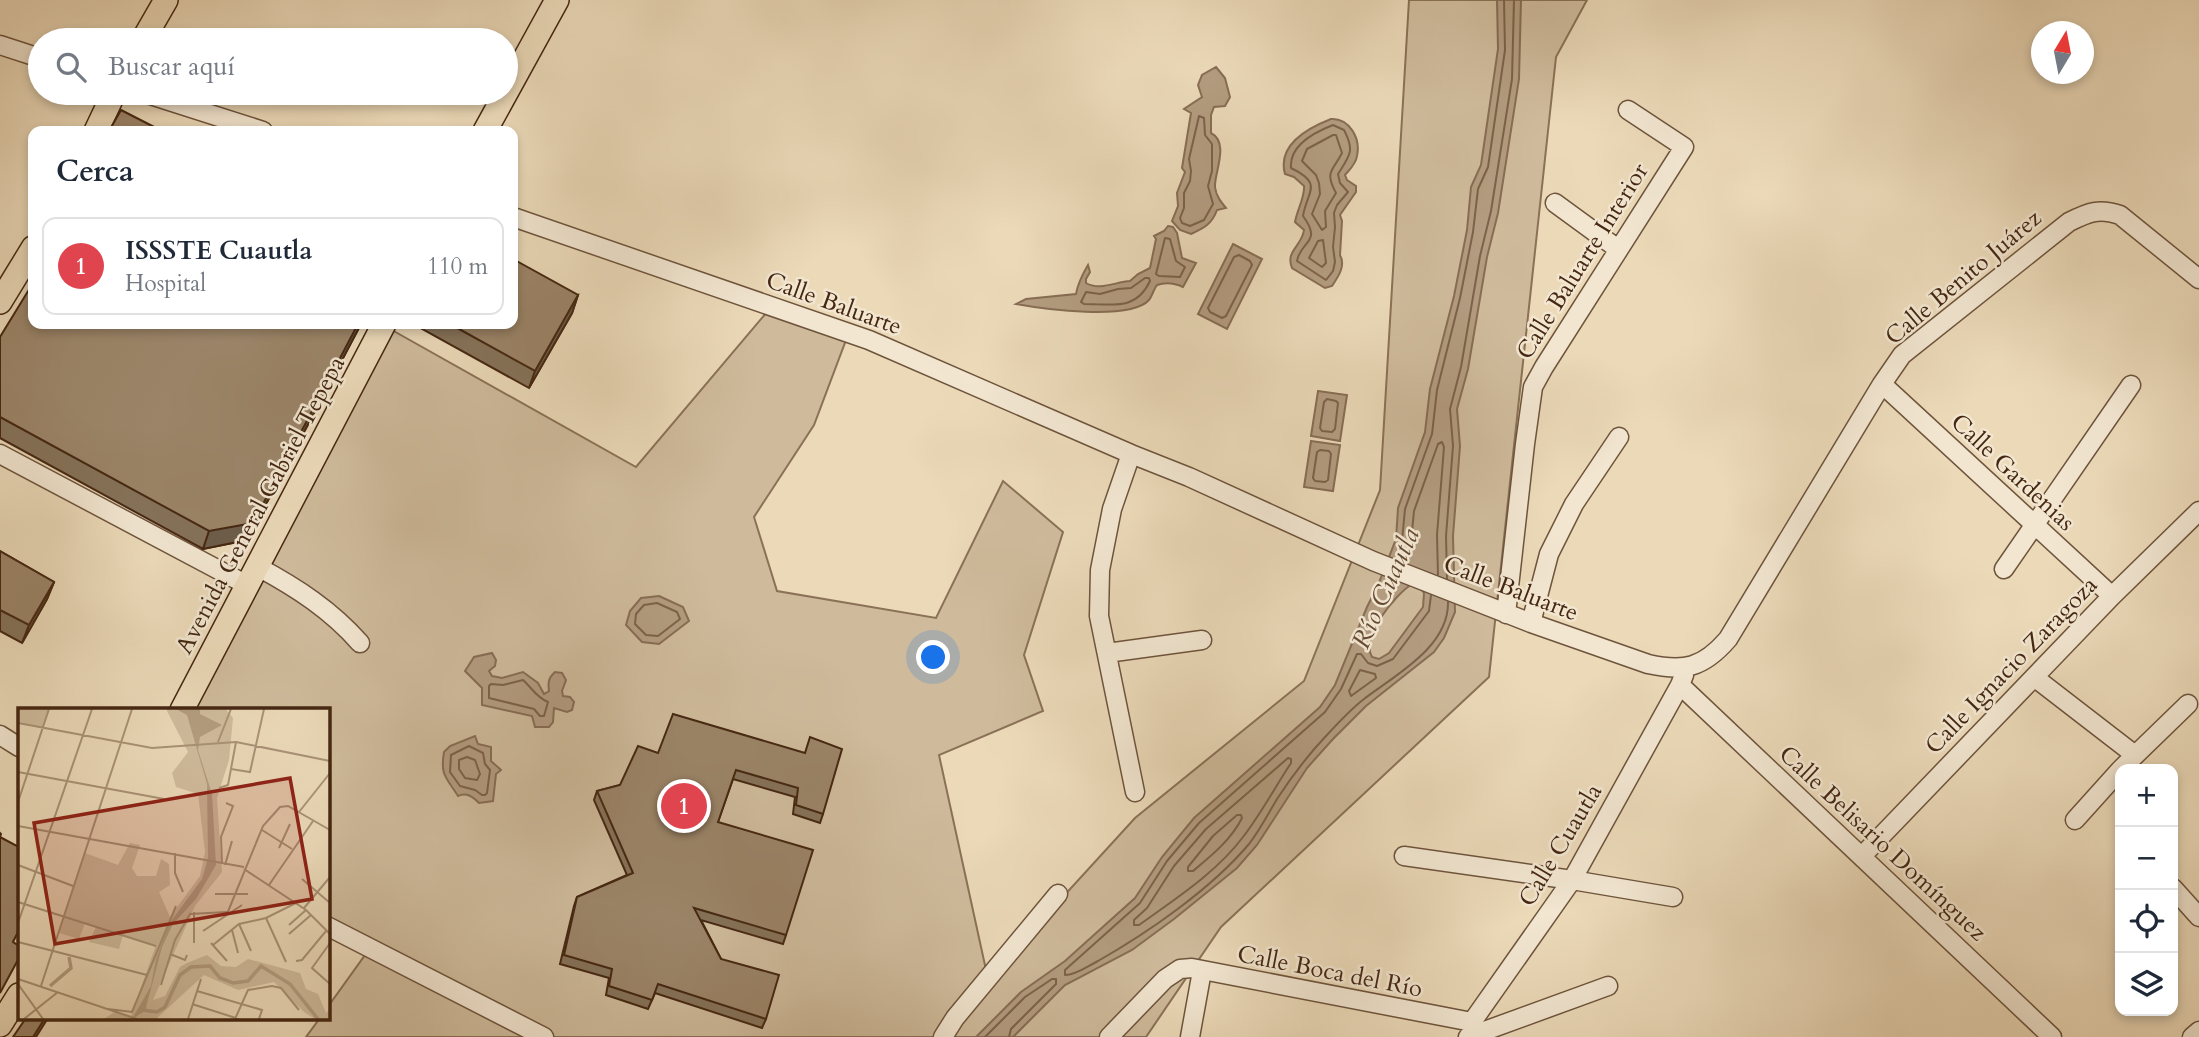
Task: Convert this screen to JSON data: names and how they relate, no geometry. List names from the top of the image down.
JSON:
{
  "streets": {
    "main road": ["Avenida General Gabriel Tepepa"],
    "street": [
      "Calle Baluarte Interior",
      "Calle Benito Juárez",
      "Calle Baluarte",
      "Calle Gardenias",
      "Calle Ignacio Zaragoza",
      "Calle Belisario Domínguez",
      "Calle Cuautla",
      "Calle Boca del Río"
    ]
  },
  "crossings": [
    ["Calle Baluarte Interior", "Calle Baluarte"],
    ["Calle Benito Juárez", "Calle Baluarte"],
    ["Calle Benito Juárez", "Calle Gardenias"],
    ["Calle Benito Juárez", "Calle Belisario Domínguez"],
    ["Calle Benito Juárez", "Calle Cuautla"],
    ["Calle Baluarte", "Calle Belisario Domínguez"],
    ["Calle Baluarte", "Calle Cuautla"],
    ["Calle Gardenias", "Calle Ignacio Zaragoza"],
    ["Calle Ignacio Zaragoza", "Calle Belisario Domínguez"],
    ["Calle Belisario Domínguez", "Calle Cuautla"],
    ["Calle Cuautla", "Calle Boca del Río"]
  ],
  "water": ["Río Cuautla"],
  "north": "top",
  "page": {
    "search": "Buscar aquí",
    "heading": "Cerca",
    "list": [
      {
        "mark": "1",
        "name": "ISSSTE Cuautla",
        "note": "Hospital",
        "value": "110 m"
      }
    ],
    "map_buttons": ["+", "−"],
    "pins": "1"
  }
}
